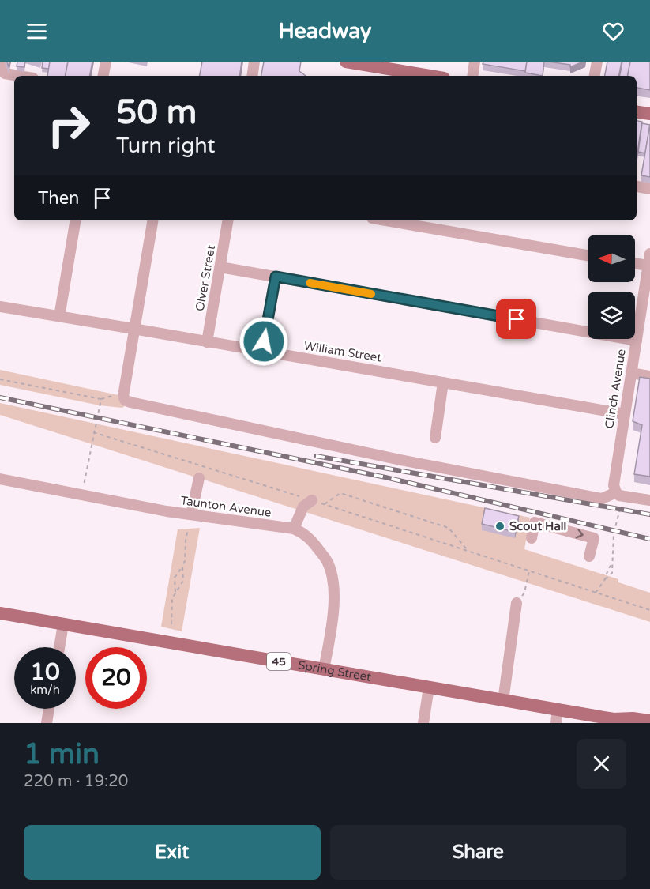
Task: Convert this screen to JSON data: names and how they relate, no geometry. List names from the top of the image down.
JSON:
{
  "streets": {
    "main road": ["45", "Spring Street"],
    "street": [
      "Olver Street",
      "William Street",
      "Clinch Avenue",
      "Taunton Avenue"
    ]
  },
  "crossings": [
    ["Olver Street", "William Street"],
    ["William Street", "Clinch Avenue"],
    ["Taunton Avenue", "Spring Street"]
  ],
  "places": ["Scout Hall"],
  "north": "left",
  "page": {
    "header": "Headway",
    "turn": ["50 m", "Turn right"],
    "then": "Then",
    "speed": "10 km/h",
    "limit": "20",
    "heading": ["1 min", "220 m · 19:20"],
    "buttons": ["Exit", "Share"]
  }
}
